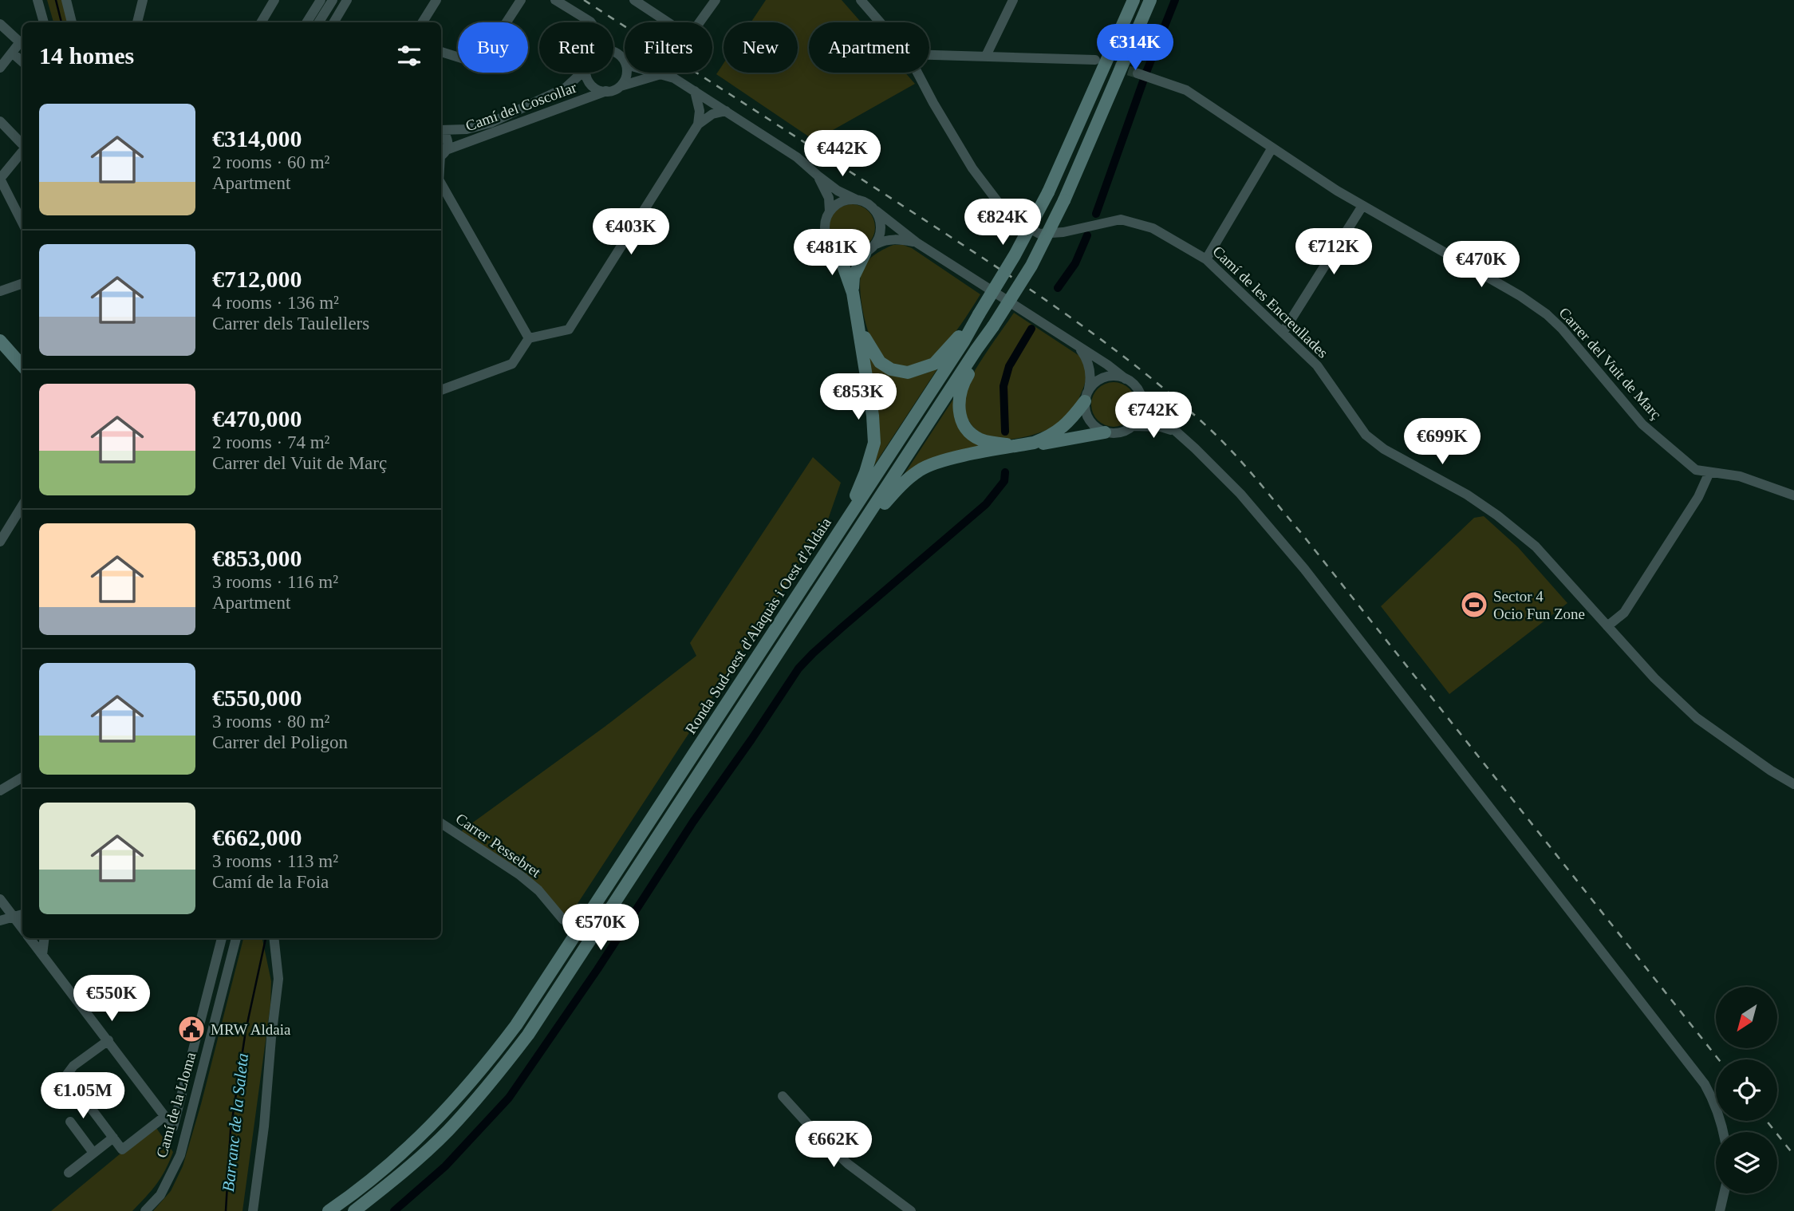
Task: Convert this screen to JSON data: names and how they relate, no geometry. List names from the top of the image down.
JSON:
{
  "streets": {
    "main road": ["Ronda Sud-oest d'Alaquàs i Oest d'Aldaia"],
    "street": [
      "Camí del Coscollar",
      "Camí de les Encreullades",
      "Carrer del Vuit de Març",
      "Carrer Pessebret",
      "Camí de la Lloma"
    ]
  },
  "water": ["Barranc de la Saleta"],
  "places": {
    "sports": ["Sector 4 Ocio Fun Zone"],
    "public building": ["MRW Aldaia"]
  },
  "north": "bottom left",
  "page": {
    "chip": [
      "Buy",
      "Rent",
      "Filters",
      "New",
      "Apartment"
    ],
    "heading": "14 homes",
    "price": [
      "€314K",
      "€442K",
      "€824K",
      "€403K",
      "€712K",
      "€481K",
      "€470K",
      "€853K",
      "€742K",
      "€699K",
      "€570K",
      "€550K",
      "€1.05M",
      "€662K"
    ],
    "list": [
      {
        "name": "€314,000",
        "note": "2 rooms · 60 m² · Apartment"
      },
      {
        "name": "€712,000",
        "note": "4 rooms · 136 m² · Carrer dels Taulellers"
      },
      {
        "name": "€470,000",
        "note": "2 rooms · 74 m² · Carrer del Vuit de Març"
      },
      {
        "name": "€853,000",
        "note": "3 rooms · 116 m² · Apartment"
      },
      {
        "name": "€550,000",
        "note": "3 rooms · 80 m² · Carrer del Poligon"
      },
      {
        "name": "€662,000",
        "note": "3 rooms · 113 m² · Camí de la Foia"
      }
    ]
  }
}
